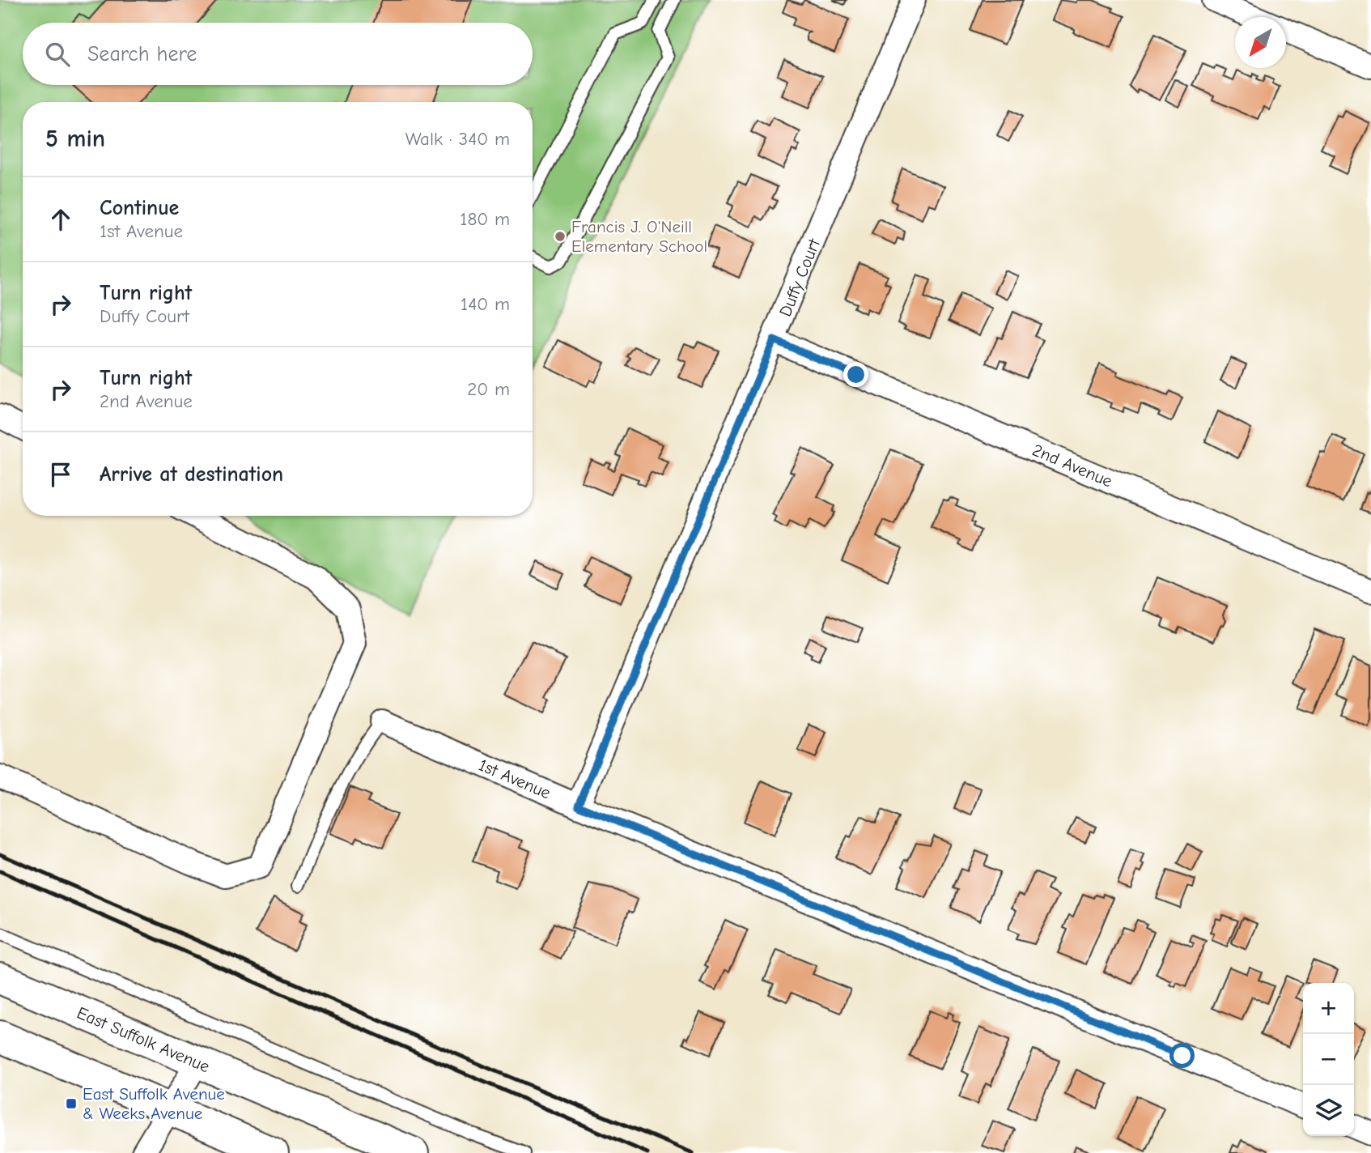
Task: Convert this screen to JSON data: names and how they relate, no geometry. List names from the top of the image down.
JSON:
{
  "streets": {
    "main road": ["East Suffolk Avenue"],
    "street": ["Duffy Court", "2nd Avenue", "1st Avenue"]
  },
  "crossings": [
    ["Duffy Court", "2nd Avenue"],
    ["Duffy Court", "1st Avenue"]
  ],
  "places": {
    "other": ["Francis J. O'Neill Elementary School"],
    "transit": ["East Suffolk Avenue & Weeks Avenue"]
  },
  "north": "bottom left",
  "page": {
    "search": "Search here",
    "heading": ["5 min", "Walk · 340 m"],
    "list": [
      ["Continue", "1st Avenue", "180 m"],
      ["Turn right", "Duffy Court", "140 m"],
      ["Turn right", "2nd Avenue", "20 m"],
      "Arrive at destination"
    ],
    "map_buttons": ["+", "−"]
  }
}
